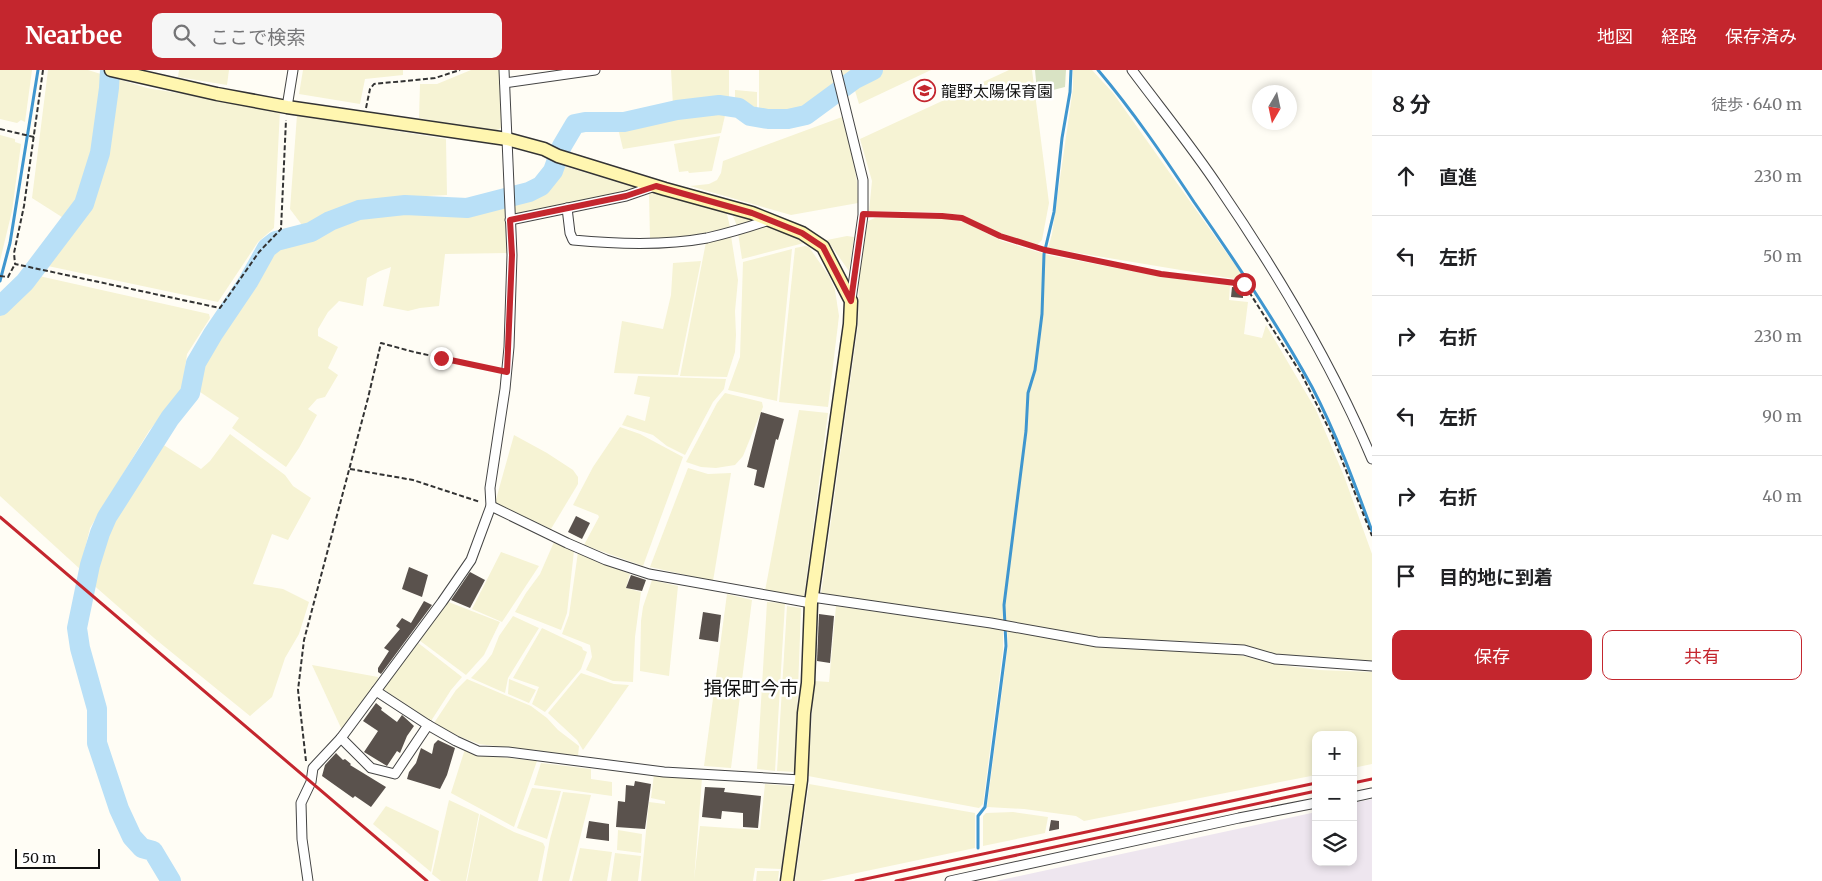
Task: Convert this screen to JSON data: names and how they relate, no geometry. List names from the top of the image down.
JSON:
{
  "districts": ["揖保町今市"],
  "places": {
    "school or university": ["龍野太陽保育園"]
  },
  "scale_bar": "50 m",
  "north": "bottom",
  "page": {
    "header": "Nearbee",
    "search": "ここで検索",
    "nav": ["地図", "経路", "保存済み"],
    "heading": ["8 分", "徒歩 · 640 m"],
    "list": [
      ["直進", "230 m"],
      ["左折", "50 m"],
      ["右折", "230 m"],
      ["左折", "90 m"],
      ["右折", "40 m"],
      "目的地に到着"
    ],
    "buttons": ["保存", "共有"],
    "map_buttons": ["+", "−"],
    "scale": "50 m"
  }
}
